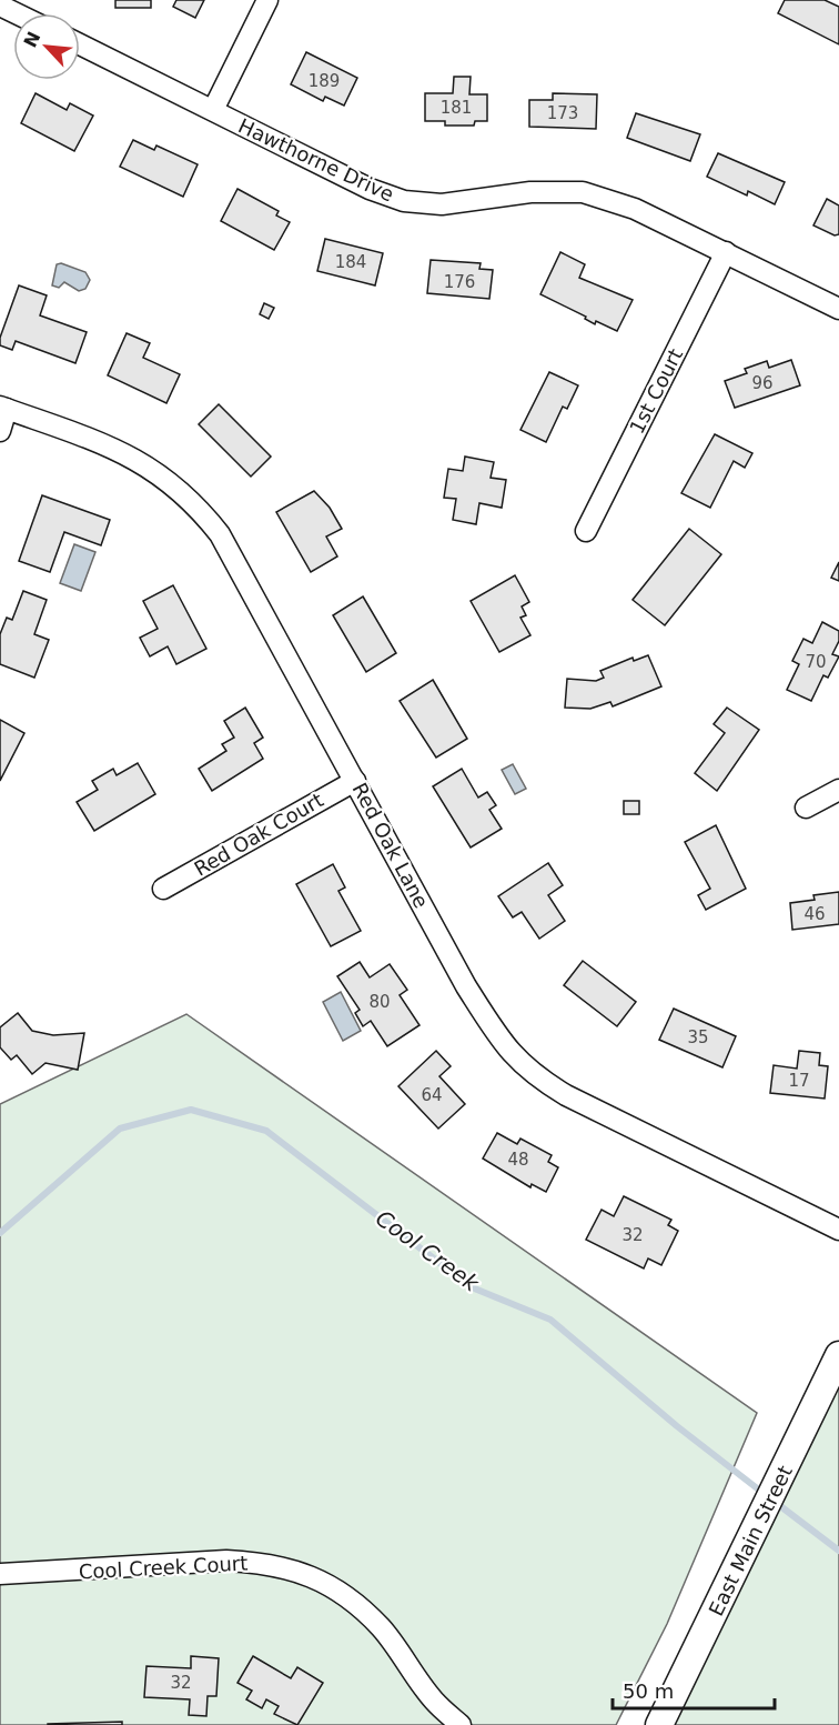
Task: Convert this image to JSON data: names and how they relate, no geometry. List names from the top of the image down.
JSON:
{
  "streets": {
    "main road": ["East Main Street"],
    "street": [
      "Hawthorne Drive",
      "1st Court",
      "Red Oak Court",
      "Red Oak Lane",
      "Cool Creek Court"
    ]
  },
  "crossings": [
    ["Hawthorne Drive", "1st Court"],
    ["Red Oak Court", "Red Oak Lane"]
  ],
  "water": ["Cool Creek"],
  "house_numbers": [
    "189",
    "181",
    "173",
    "184",
    "176",
    "96",
    "70",
    "46",
    "80",
    "35",
    "17",
    "64",
    "48",
    "32",
    "32"
  ],
  "scale_bar": "50 m",
  "north": "top left"
}
